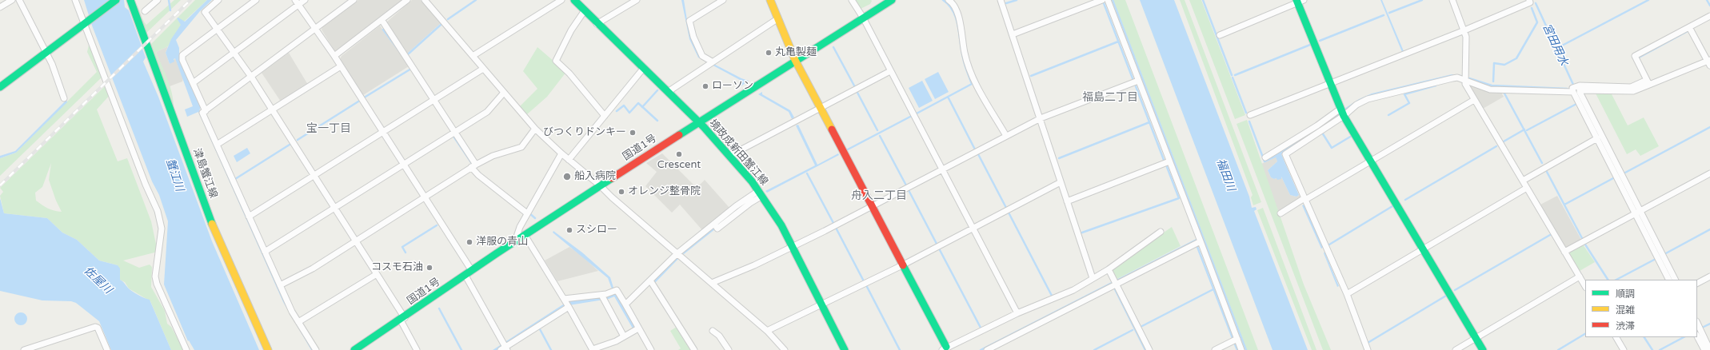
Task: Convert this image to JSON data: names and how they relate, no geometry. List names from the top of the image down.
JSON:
{
  "streets": {
    "main road": ["国道1号", "境政成新田蟹江線", "津島蟹江線"]
  },
  "crossings": [
    ["国道1号", "境政成新田蟹江線"]
  ],
  "districts": ["福島二丁目", "宝一丁目", "舟入二丁目"],
  "water": [
    "宮田用水",
    "蟹江川",
    "福田川",
    "佐屋川"
  ],
  "places": [
    "丸亀製麺",
    "ローソン",
    "びつくりドンキー",
    "Crescent",
    "船入病院",
    "オレンジ整骨院",
    "スシロー",
    "洋服の青山",
    "コスモ石油"
  ],
  "legend": ["順調", "混雑", "渋滞"]
}
